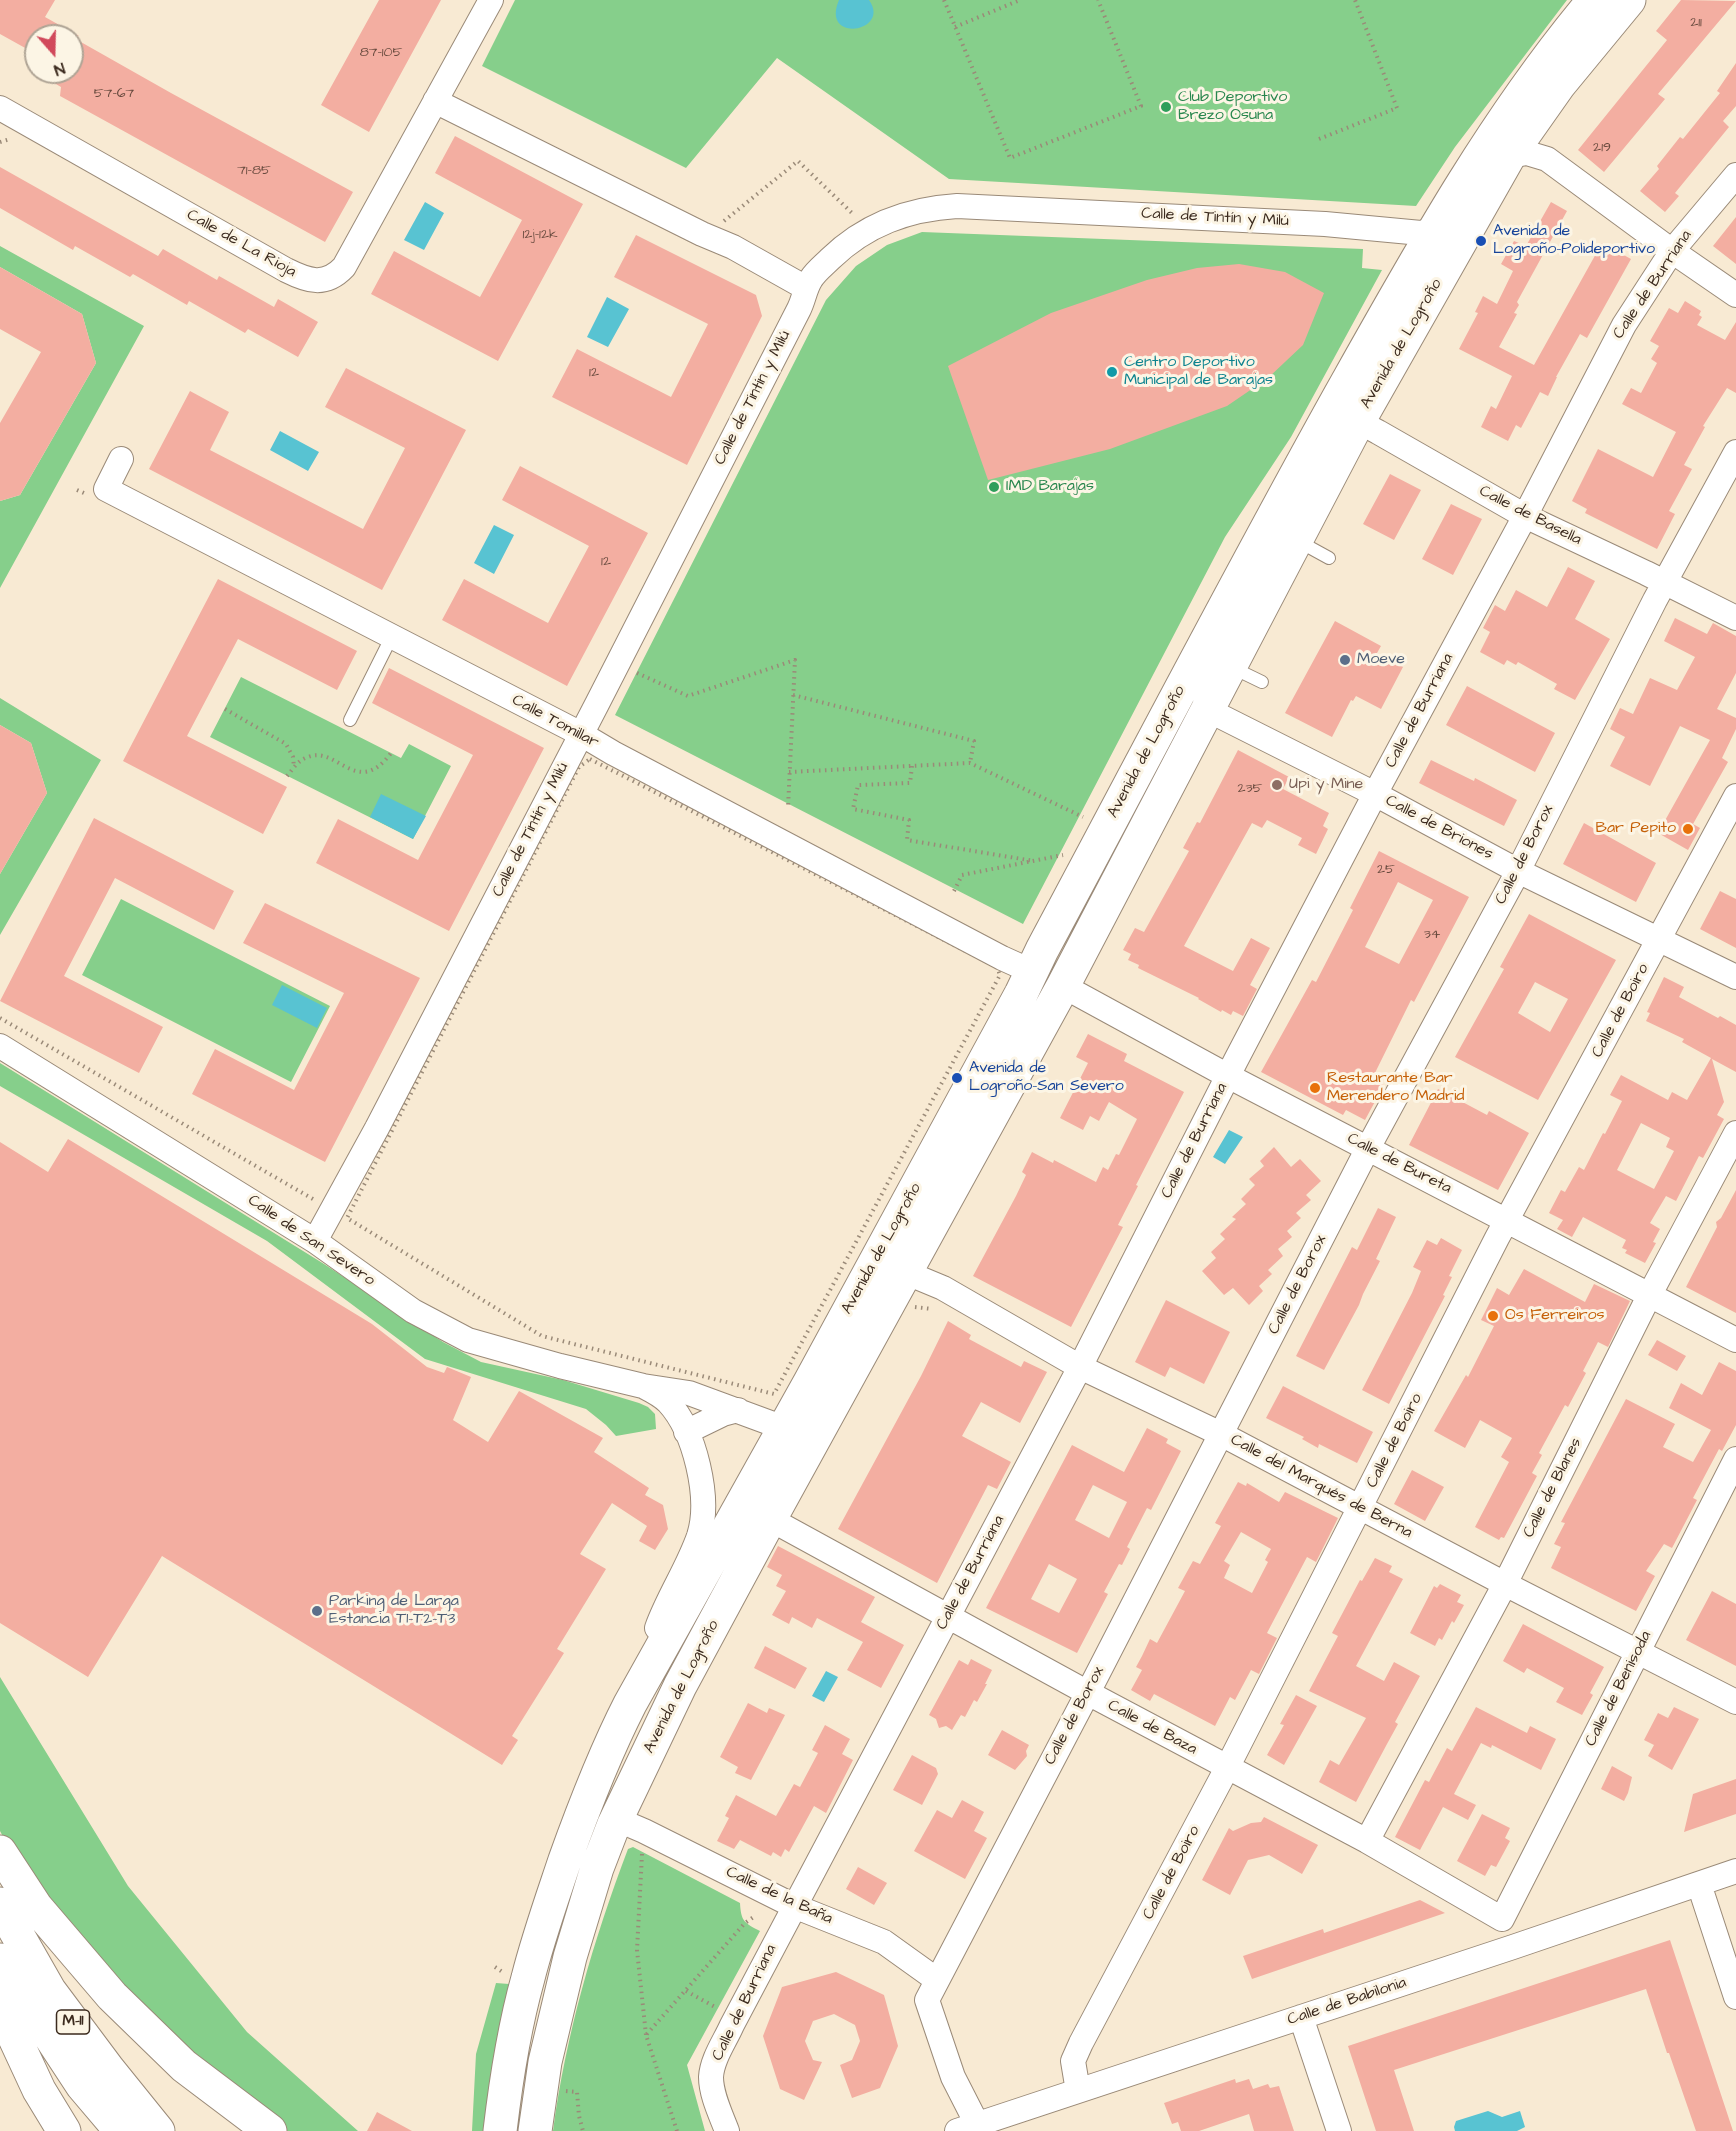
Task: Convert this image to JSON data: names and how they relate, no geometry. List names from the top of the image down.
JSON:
{
  "streets": {
    "main road": ["Avenida de Logroño", "M-11"],
    "street": [
      "Calle de Tintín y Milú",
      "Calle de La Rioja",
      "Calle de Burriana",
      "Calle de Basella",
      "Calle Tomillar",
      "Calle de Briones",
      "Calle de Borox",
      "Calle de Boiro",
      "Calle de Bureta",
      "Calle de San Severo",
      "Calle del Marqués de Berna",
      "Calle de Blanes",
      "Calle de Benisoda",
      "Calle de Baza",
      "Calle de la Baña",
      "Calle de Babilonia"
    ]
  },
  "crossings": [
    ["Calle de Tintín y Milú", "Avenida de Logroño"],
    ["Calle de Tintín y Milú", "Calle Tomillar"],
    ["Calle de Tintín y Milú", "Calle de San Severo"],
    ["Calle de Burriana", "Calle de Basella"],
    ["Calle de Burriana", "Calle de Briones"],
    ["Calle de Burriana", "Calle de Bureta"],
    ["Calle de Burriana", "Calle del Marqués de Berna"],
    ["Calle de Burriana", "Calle de Baza"],
    ["Calle de Burriana", "Calle de la Baña"],
    ["Avenida de Logroño", "Calle de Basella"],
    ["Avenida de Logroño", "Calle Tomillar"],
    ["Avenida de Logroño", "Calle de Briones"],
    ["Avenida de Logroño", "Calle de Bureta"],
    ["Avenida de Logroño", "Calle de San Severo"],
    ["Avenida de Logroño", "Calle del Marqués de Berna"],
    ["Avenida de Logroño", "Calle de Baza"],
    ["Avenida de Logroño", "Calle de la Baña"],
    ["Calle de Basella", "Calle de Borox"],
    ["Calle de Briones", "Calle de Borox"],
    ["Calle de Briones", "Calle de Boiro"],
    ["Calle de Borox", "Calle de Bureta"],
    ["Calle de Borox", "Calle del Marqués de Berna"],
    ["Calle de Borox", "Calle de Baza"],
    ["Calle de Borox", "Calle de la Baña"],
    ["Calle de Borox", "Calle de Babilonia"],
    ["Calle de Boiro", "Calle de Bureta"],
    ["Calle de Boiro", "Calle del Marqués de Berna"],
    ["Calle de Boiro", "Calle de Baza"],
    ["Calle de Boiro", "Calle de Babilonia"],
    ["Calle de Bureta", "Calle de Blanes"],
    ["Calle del Marqués de Berna", "Calle de Blanes"],
    ["Calle del Marqués de Berna", "Calle de Benisoda"],
    ["Calle de Blanes", "Calle de Baza"],
    ["Calle de Benisoda", "Calle de Baza"]
  ],
  "places": [
    "Club Deportivo Brezo Osuna",
    "Avenida de Logroño-Polideportivo",
    "Centro Deportivo Municipal de Barajas",
    "IMD Barajas",
    "Moeve",
    "Upi y Mine",
    "Bar Pepito",
    "Avenida de Logroño-San Severo",
    "Restaurante Bar Merendero Madrid",
    "Os Ferreiros",
    "Parking de Larga Estancia T1-T2-T3"
  ],
  "house_numbers": [
    "211",
    "87-105",
    "57-67",
    "219",
    "71-85",
    "12j-12k",
    "12",
    "12",
    "235",
    "25",
    "34"
  ],
  "north": "bottom"
}
